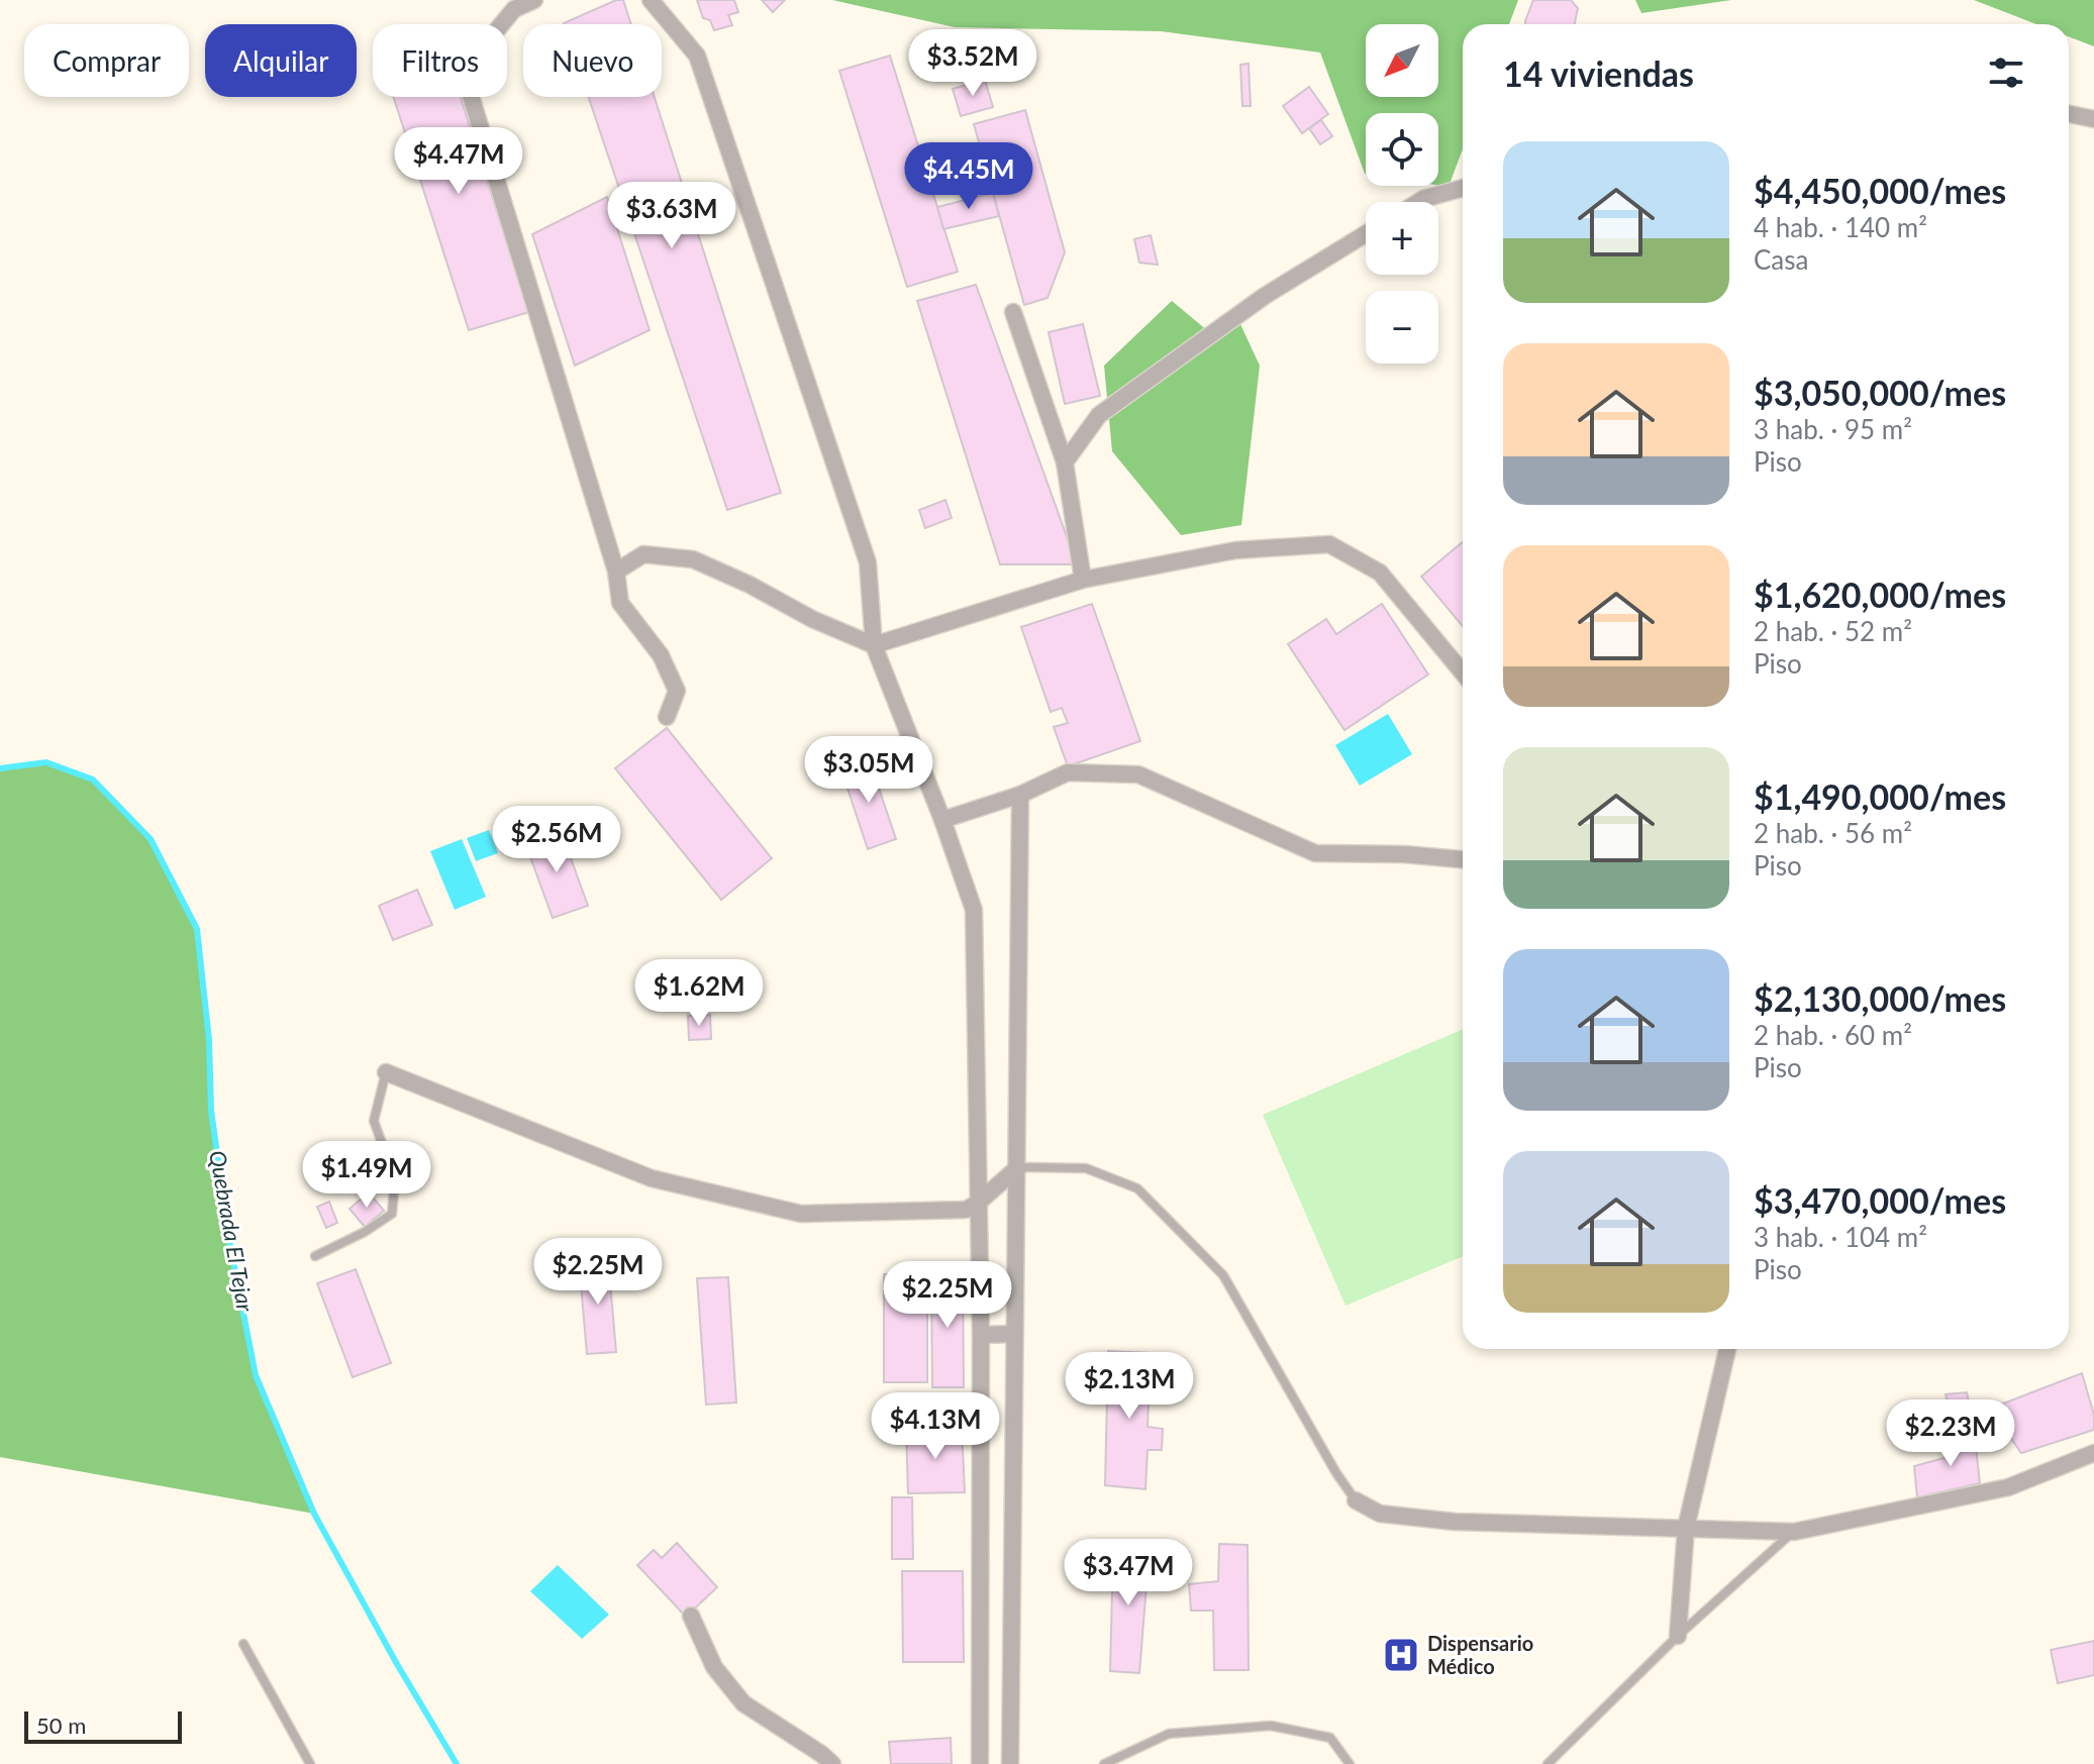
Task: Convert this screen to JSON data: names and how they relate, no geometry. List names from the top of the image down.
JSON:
{
  "water": ["Quebrada El Tejar"],
  "places": {
    "hospital": ["Dispensario Médico"]
  },
  "scale_bar": "50 m",
  "north": "bottom left",
  "page": {
    "map_buttons": ["+", "−"],
    "chip": [
      "Comprar",
      "Alquilar",
      "Filtros",
      "Nuevo"
    ],
    "heading": "14 viviendas",
    "price": [
      "$3.52M",
      "$4.47M",
      "$4.45M",
      "$3.63M",
      "$3.05M",
      "$2.56M",
      "$1.62M",
      "$1.49M",
      "$2.25M",
      "$2.25M",
      "$2.13M",
      "$4.13M",
      "$2.23M",
      "$3.47M"
    ],
    "list": [
      {
        "name": "$4,450,000/mes",
        "note": "4 hab. · 140 m² · Casa"
      },
      {
        "name": "$3,050,000/mes",
        "note": "3 hab. · 95 m² · Piso"
      },
      {
        "name": "$1,620,000/mes",
        "note": "2 hab. · 52 m² · Piso"
      },
      {
        "name": "$1,490,000/mes",
        "note": "2 hab. · 56 m² · Piso"
      },
      {
        "name": "$2,130,000/mes",
        "note": "2 hab. · 60 m² · Piso"
      },
      {
        "name": "$3,470,000/mes",
        "note": "3 hab. · 104 m² · Piso"
      }
    ],
    "scale": "50 m"
  }
}
